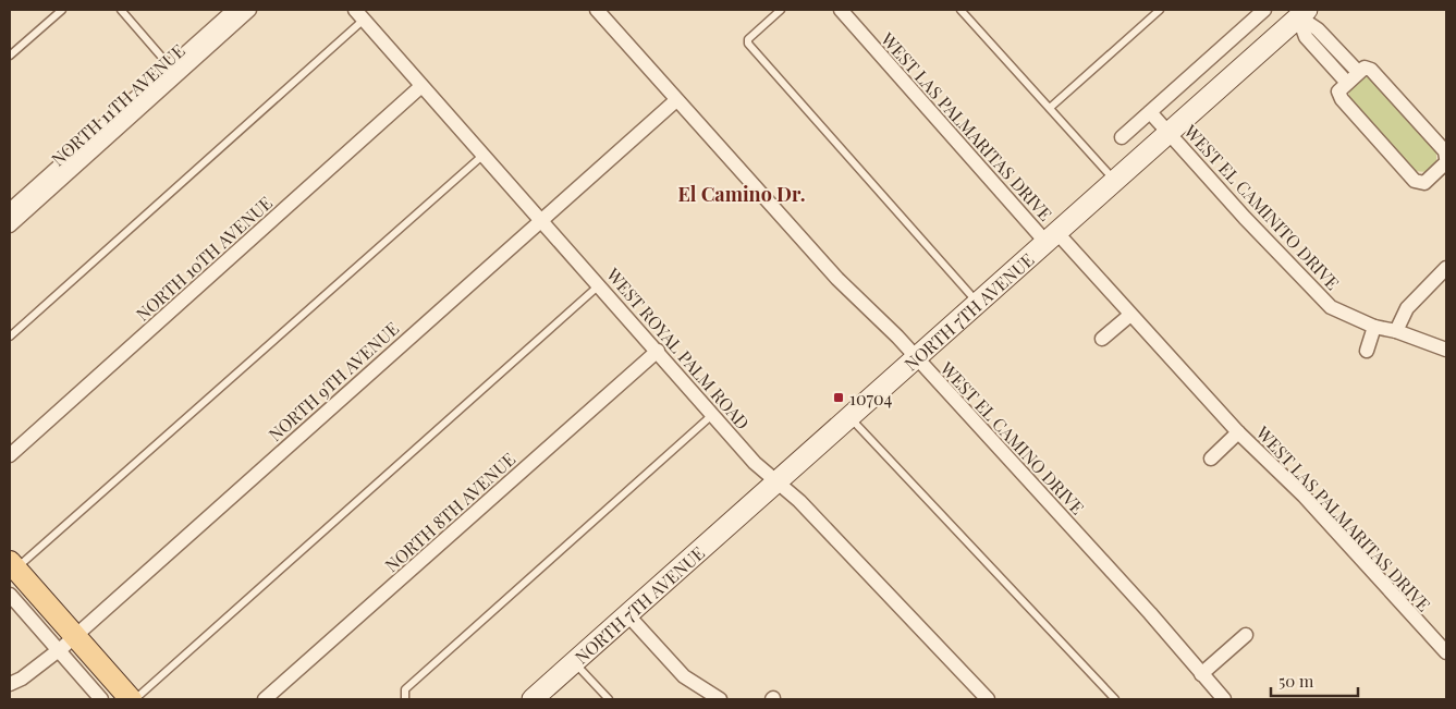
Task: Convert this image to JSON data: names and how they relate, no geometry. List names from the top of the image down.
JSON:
{
  "streets": {
    "main road": ["NORTH 7TH AVENUE"],
    "street": [
      "NORTH 11TH AVENUE",
      "WEST LAS PALMARITAS DRIVE",
      "WEST EL CAMINITO DRIVE",
      "NORTH 10TH AVENUE",
      "WEST ROYAL PALM ROAD",
      "NORTH 9TH AVENUE",
      "WEST EL CAMINO DRIVE",
      "NORTH 8TH AVENUE"
    ]
  },
  "crossings": [
    ["WEST LAS PALMARITAS DRIVE", "NORTH 7TH AVENUE"],
    ["WEST EL CAMINITO DRIVE", "NORTH 7TH AVENUE"],
    ["NORTH 10TH AVENUE", "WEST ROYAL PALM ROAD"],
    ["NORTH 7TH AVENUE", "WEST ROYAL PALM ROAD"],
    ["NORTH 7TH AVENUE", "WEST EL CAMINO DRIVE"],
    ["WEST ROYAL PALM ROAD", "NORTH 9TH AVENUE"],
    ["WEST ROYAL PALM ROAD", "NORTH 8TH AVENUE"],
    ["NORTH 9TH AVENUE", "WEST EL CAMINO DRIVE"]
  ],
  "districts": ["El Camino Dr."],
  "places": {
    "transit": ["10704"]
  },
  "scale_bar": "50 m"
}
